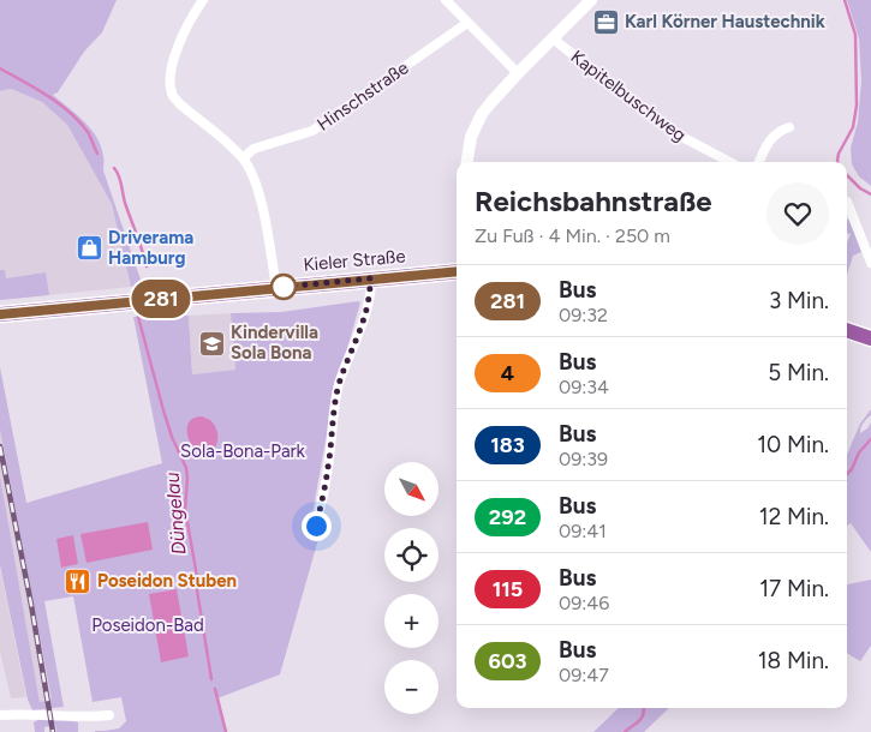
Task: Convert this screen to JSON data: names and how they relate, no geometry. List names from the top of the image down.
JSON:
{
  "streets": {
    "main road": ["Kieler Straße"],
    "street": ["Hinschstraße", "Kapitelbuschweg"]
  },
  "water": ["Düngelau"],
  "parks": ["Sola-Bona-Park", "Poseidon-Bad"],
  "places": {
    "office": ["Karl Körner Haustechnik"],
    "shop": ["Driverama Hamburg"],
    "school or university": ["Kindervilla Sola Bona"],
    "restaurant": ["Poseidon Stuben"]
  },
  "lines": ["bus line 281"],
  "north": "bottom right",
  "page": {
    "on_map": "281",
    "heading": ["Reichsbahnstraße", "Zu Fuß · 4 Min. · 250 m"],
    "list": [
      {
        "mark": "281",
        "name": "Bus",
        "note": "09:32",
        "value": "3 Min."
      },
      {
        "mark": "4",
        "name": "Bus",
        "note": "09:34",
        "value": "5 Min."
      },
      {
        "mark": "183",
        "name": "Bus",
        "note": "09:39",
        "value": "10 Min."
      },
      {
        "mark": "292",
        "name": "Bus",
        "note": "09:41",
        "value": "12 Min."
      },
      {
        "mark": "115",
        "name": "Bus",
        "note": "09:46",
        "value": "17 Min."
      },
      {
        "mark": "603",
        "name": "Bus",
        "note": "09:47",
        "value": "18 Min."
      }
    ],
    "map_buttons": ["+", "−"]
  }
}
